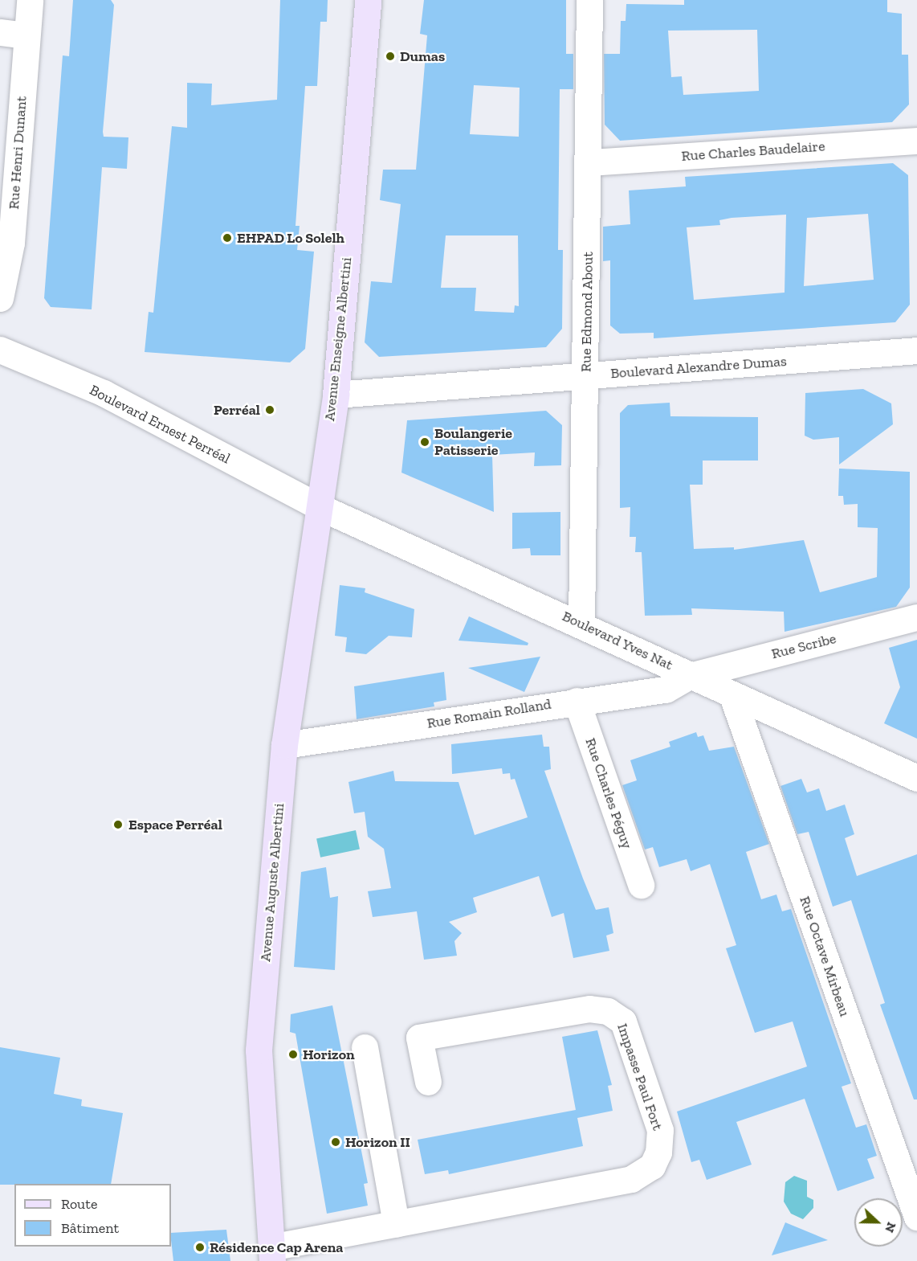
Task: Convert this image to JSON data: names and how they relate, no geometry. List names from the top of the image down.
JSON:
{
  "streets": {
    "street": [
      "Rue Charles Baudelaire",
      "Rue Henri Dunant",
      "Rue Edmond About",
      "Avenue Enseigne Albertini",
      "Boulevard Alexandre Dumas",
      "Boulevard Ernest Perréal",
      "Boulevard Yves Nat",
      "Rue Scribe",
      "Rue Romain Rolland",
      "Rue Charles Péguy",
      "Avenue Auguste Albertini",
      "Rue Octave Mirbeau",
      "Impasse Paul Fort"
    ]
  },
  "crossings": [
    ["Rue Charles Baudelaire", "Rue Edmond About"],
    ["Rue Edmond About", "Boulevard Alexandre Dumas"],
    ["Rue Edmond About", "Boulevard Yves Nat"],
    ["Avenue Enseigne Albertini", "Boulevard Alexandre Dumas"],
    ["Avenue Enseigne Albertini", "Boulevard Ernest Perréal"],
    ["Avenue Enseigne Albertini", "Boulevard Yves Nat"],
    ["Avenue Enseigne Albertini", "Avenue Auguste Albertini"],
    ["Boulevard Ernest Perréal", "Boulevard Yves Nat"],
    ["Boulevard Ernest Perréal", "Avenue Auguste Albertini"],
    ["Boulevard Yves Nat", "Rue Scribe"],
    ["Boulevard Yves Nat", "Rue Romain Rolland"],
    ["Boulevard Yves Nat", "Avenue Auguste Albertini"],
    ["Boulevard Yves Nat", "Rue Octave Mirbeau"],
    ["Rue Scribe", "Rue Romain Rolland"],
    ["Rue Romain Rolland", "Rue Charles Péguy"],
    ["Rue Romain Rolland", "Avenue Auguste Albertini"],
    ["Avenue Auguste Albertini", "Impasse Paul Fort"]
  ],
  "places": [
    "Dumas",
    "EHPAD Lo Solelh",
    "Perréal",
    "Boulangerie Patisserie",
    "Espace Perréal",
    "Horizon",
    "Horizon II",
    "Résidence Cap Arena"
  ],
  "legend": ["Route", "Bâtiment"],
  "north": "right"
}
